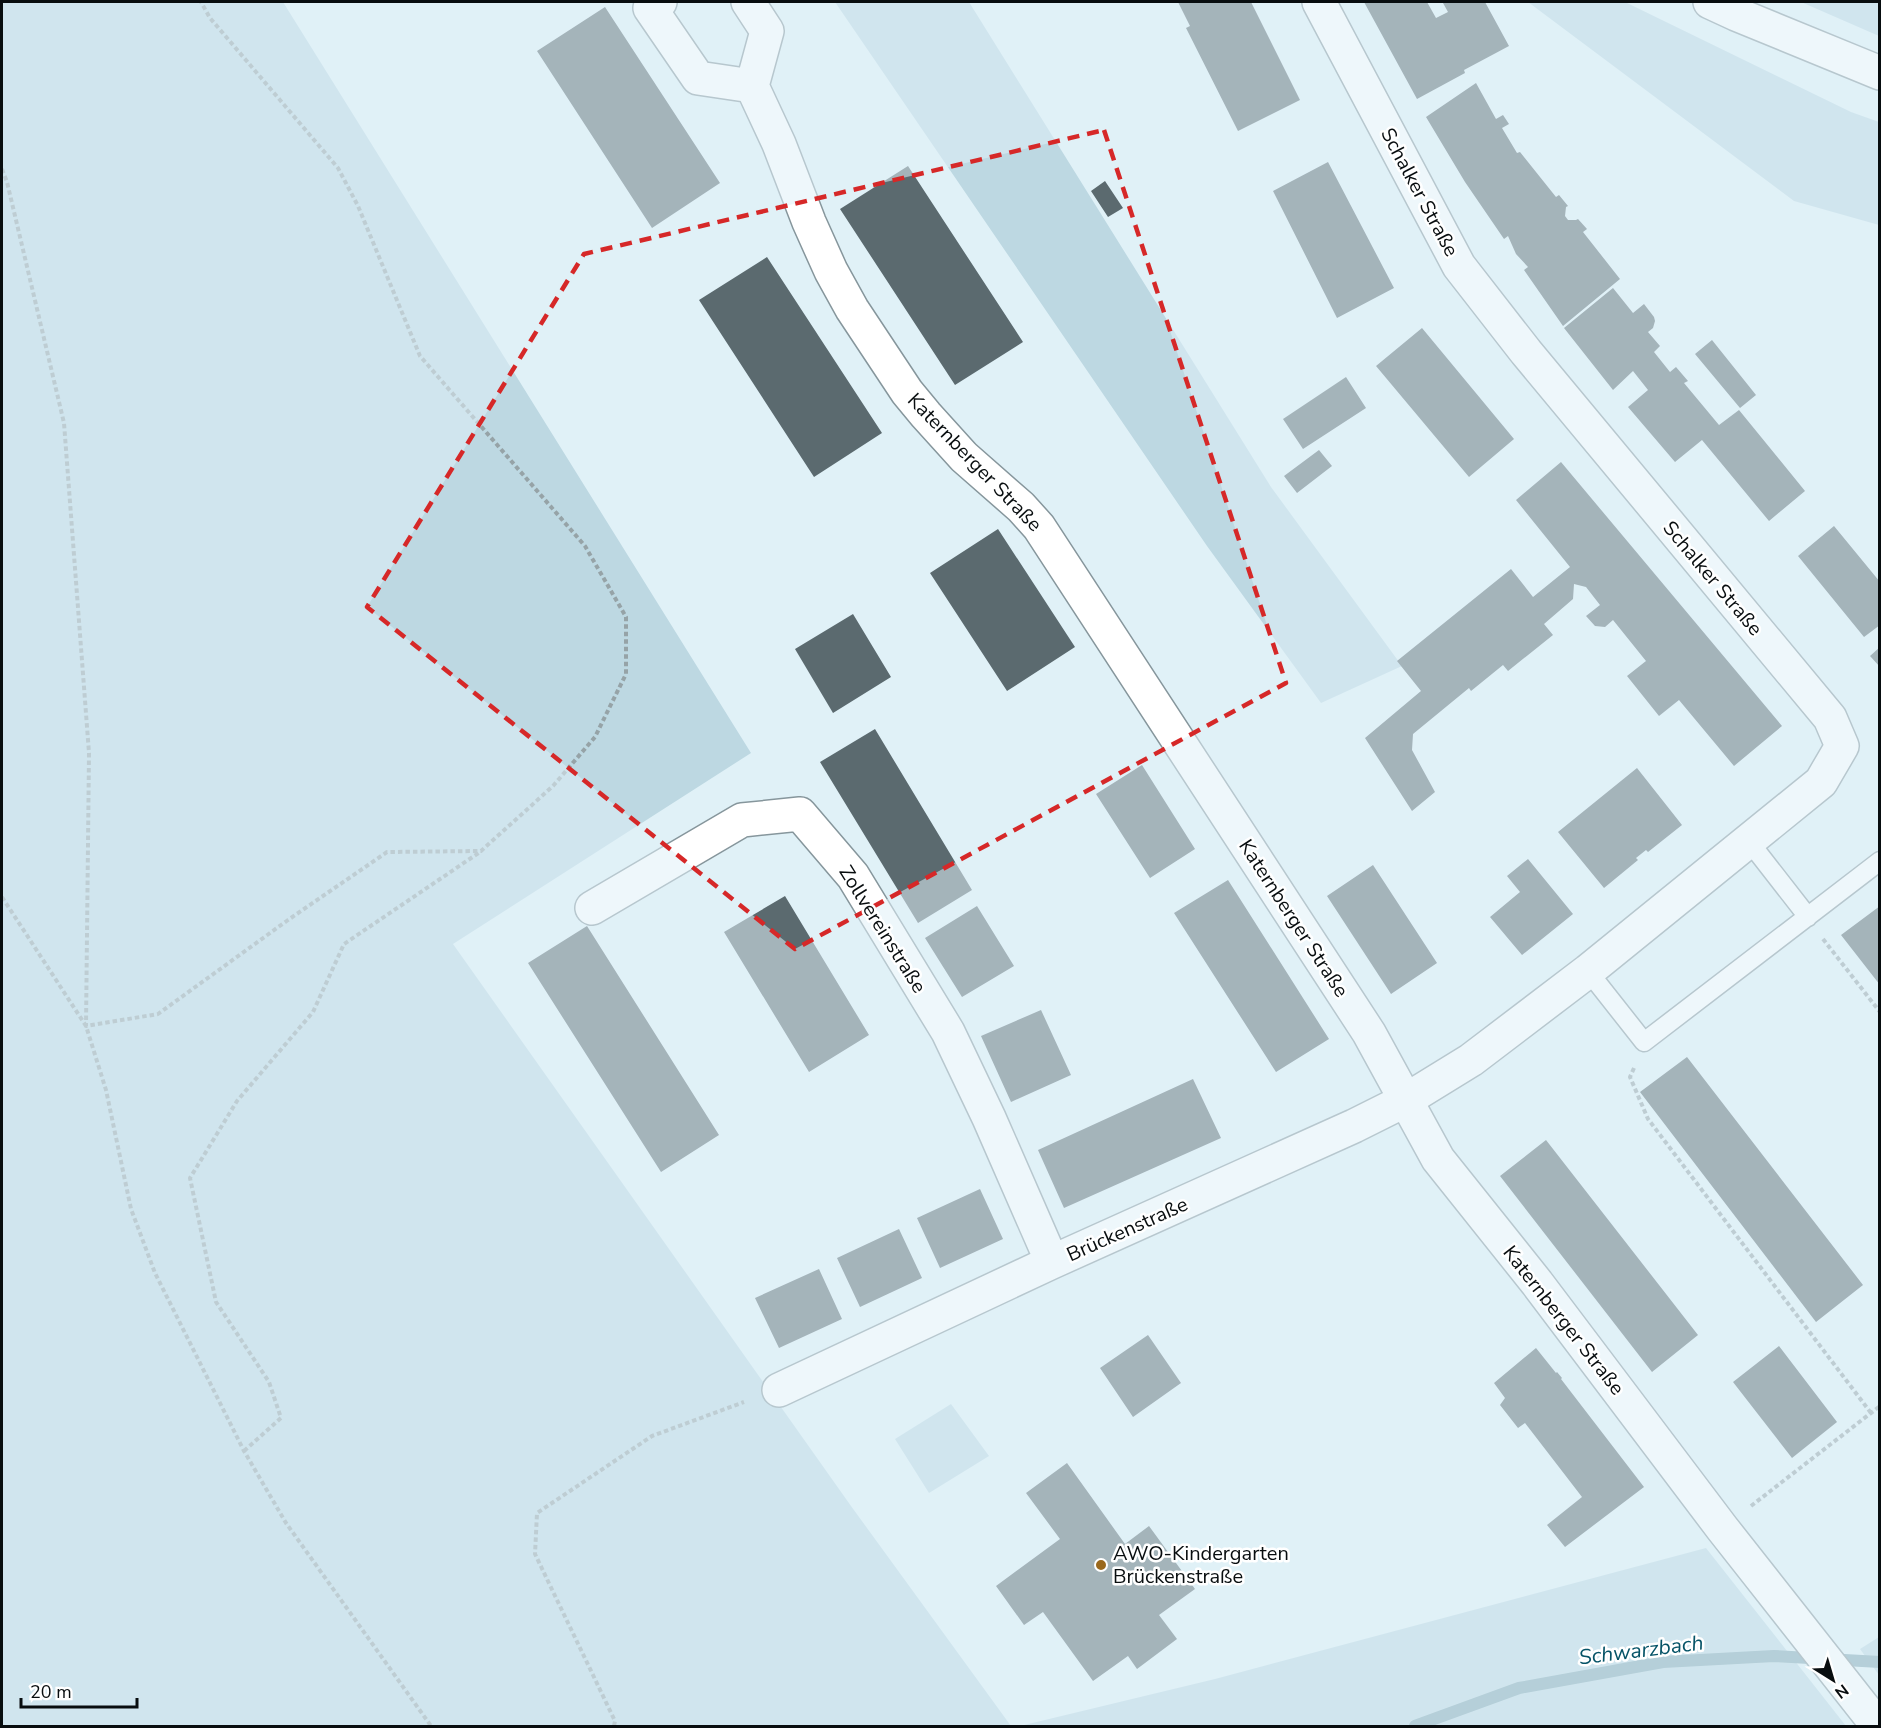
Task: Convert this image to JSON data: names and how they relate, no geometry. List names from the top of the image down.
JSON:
{
  "streets": {
    "street": [
      "Schalker Straße",
      "Katernberger Straße",
      "Zollvereinstraße",
      "Brückenstraße"
    ]
  },
  "crossings": [
    ["Schalker Straße", "Brückenstraße"],
    ["Katernberger Straße", "Brückenstraße"],
    ["Zollvereinstraße", "Brückenstraße"]
  ],
  "water": ["Schwarzbach"],
  "places": ["AWO-Kindergarten Brückenstraße"],
  "scale_bar": "20 m",
  "north": "bottom right"
}
